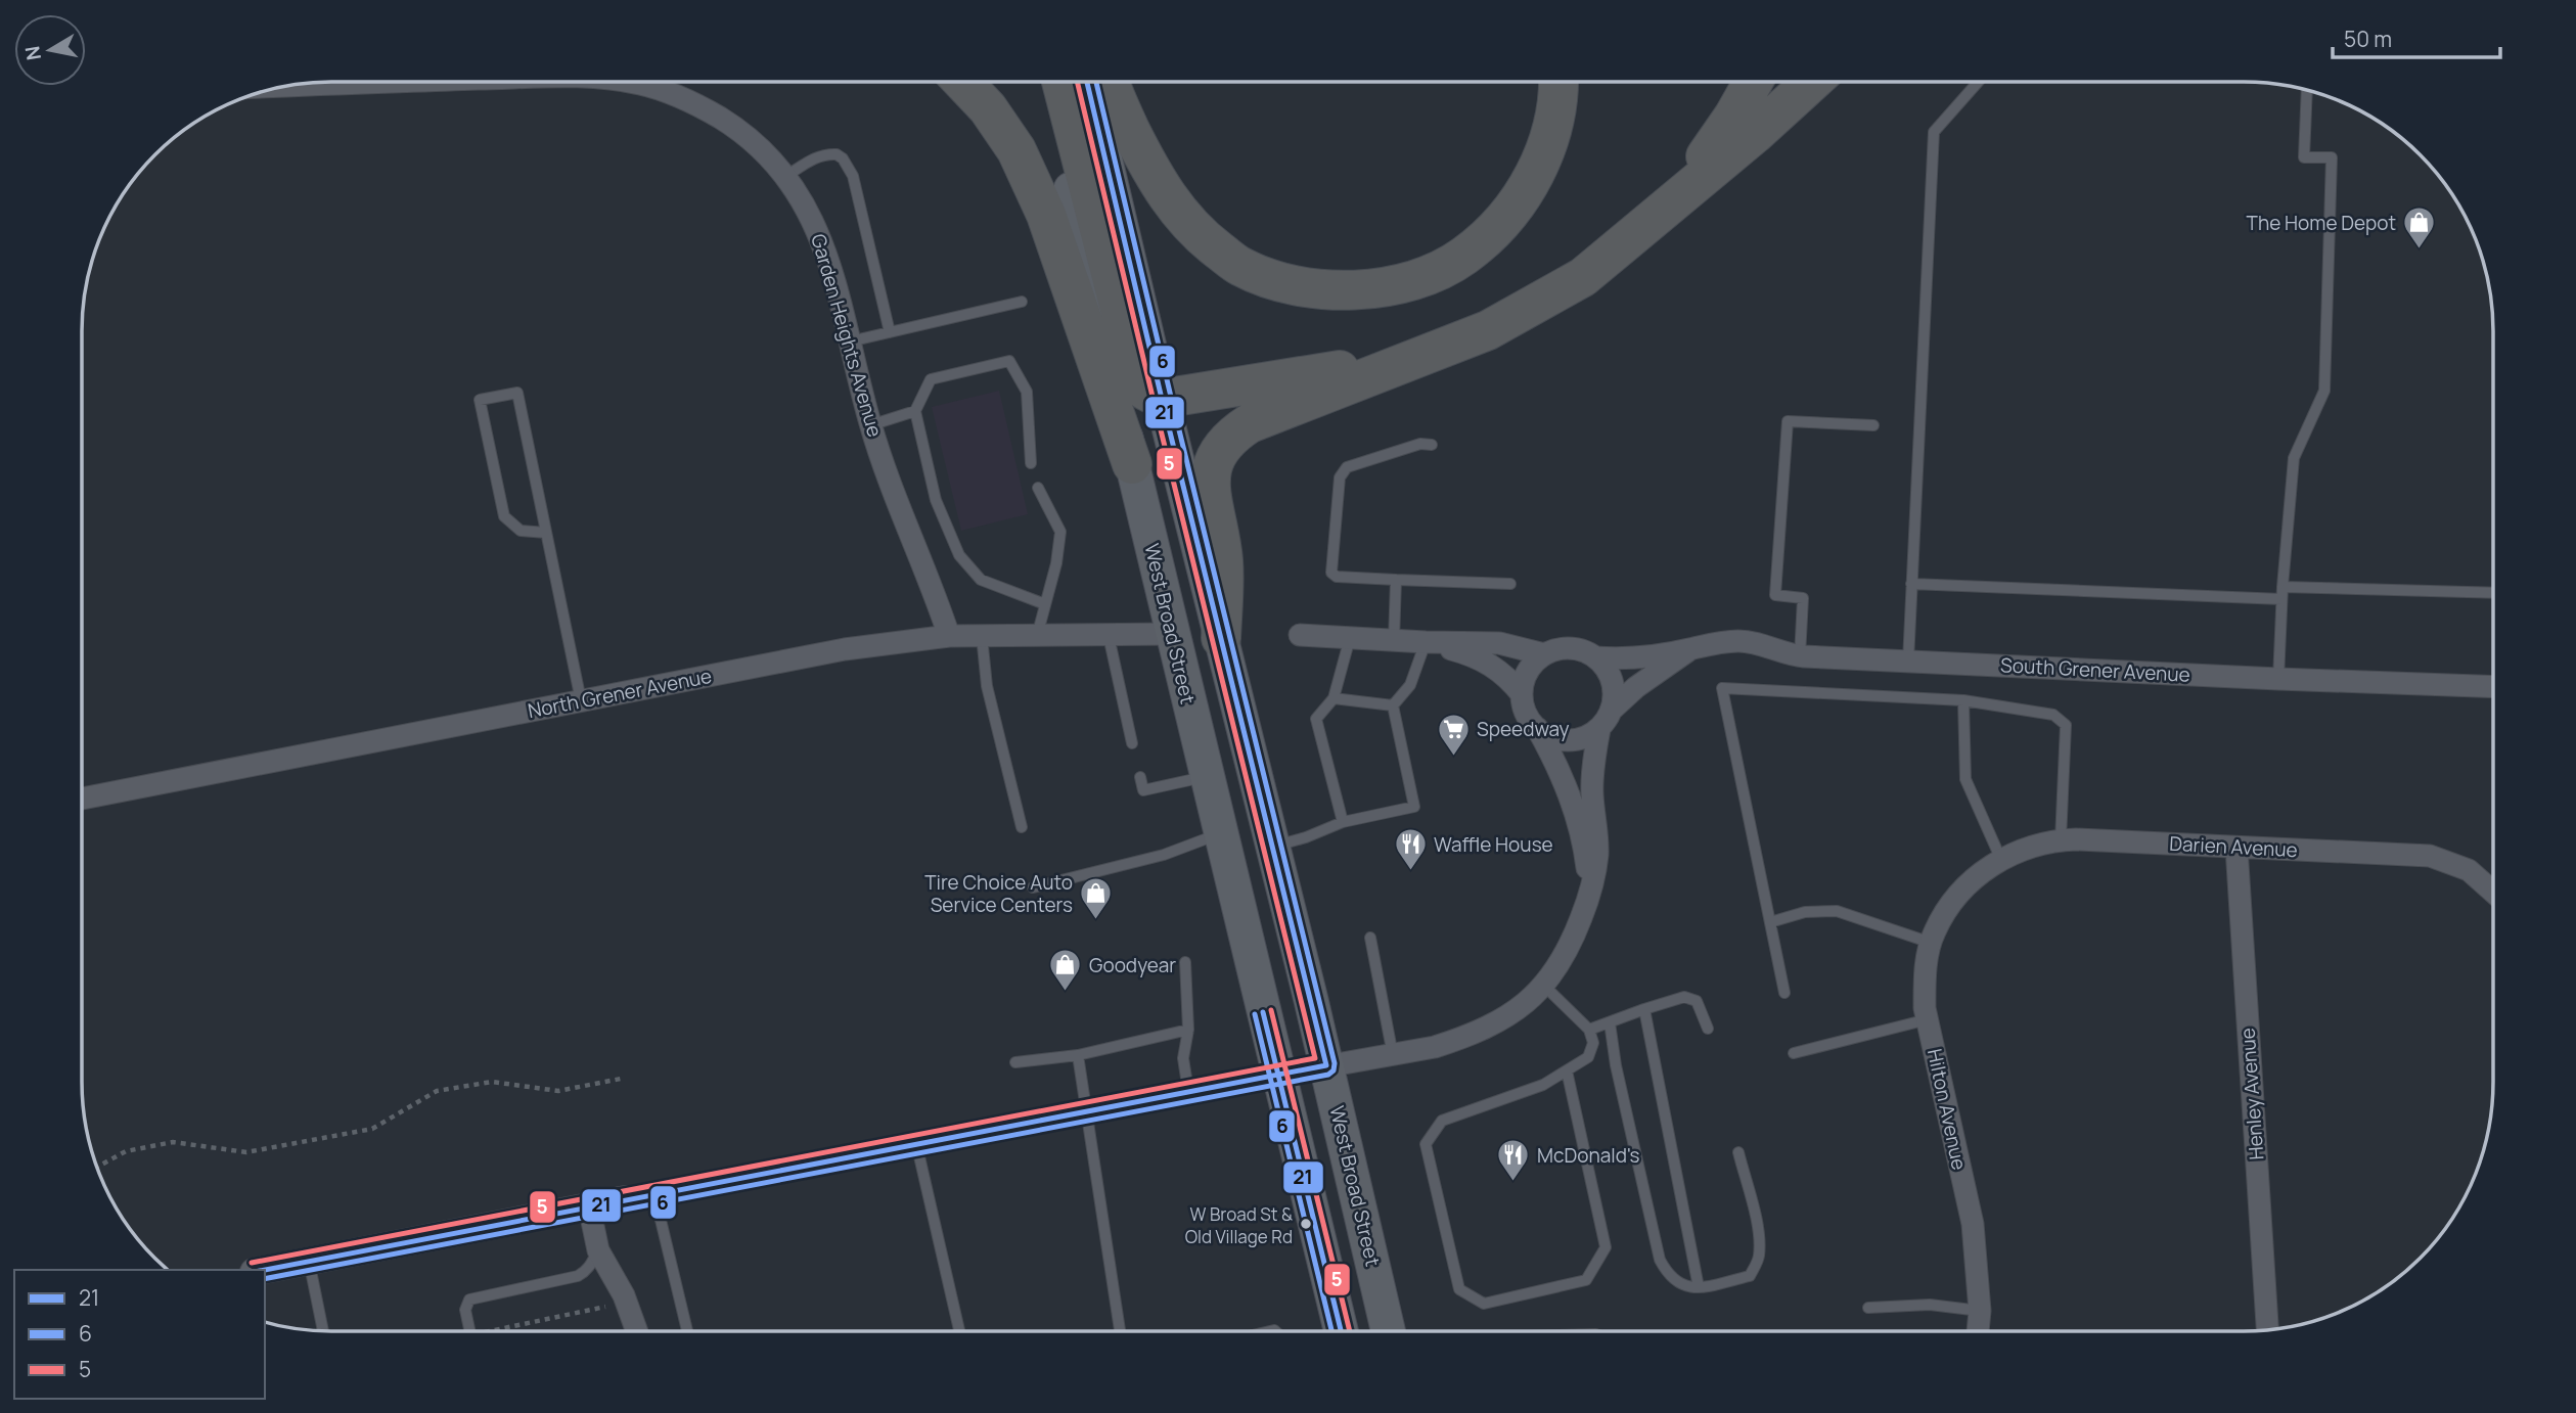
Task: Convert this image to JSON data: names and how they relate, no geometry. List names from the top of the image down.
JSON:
{
  "streets": {
    "main road": ["West Broad Street"],
    "street": [
      "Garden Heights Avenue",
      "South Grener Avenue",
      "North Grener Avenue",
      "Darien Avenue",
      "Henley Avenue",
      "Hilton Avenue"
    ]
  },
  "crossings": [
    ["Garden Heights Avenue", "North Grener Avenue"],
    ["West Broad Street", "North Grener Avenue"],
    ["Darien Avenue", "Henley Avenue"],
    ["Darien Avenue", "Hilton Avenue"]
  ],
  "places": {
    "shop": ["The Home Depot", "Tire Choice Auto Service Centers", "Goodyear"],
    "supermarket": ["Speedway"],
    "restaurant": ["Waffle House", "McDonald's"],
    "other": ["W Broad St & Old Village Rd"]
  },
  "lines": ["transit line 6", "transit line 21", "transit line 5"],
  "legend": ["21", "6", "5"],
  "scale_bar": "50 m",
  "north": "left"
}
